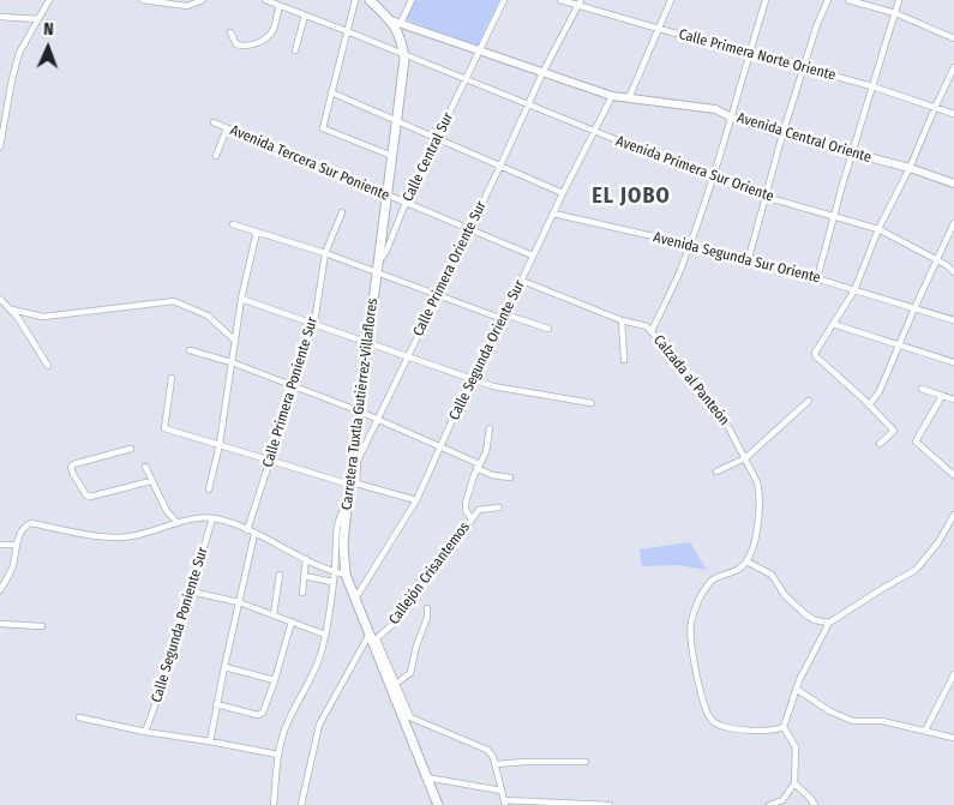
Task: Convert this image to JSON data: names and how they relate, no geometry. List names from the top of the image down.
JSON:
{
  "streets": {
    "main road": ["Carretera Tuxtla Gutiérrez-Villaflores"],
    "street": [
      "Calle Primera Norte Oriente",
      "Avenida Central Oriente",
      "Calle Central Sur",
      "Avenida Tercera Sur Poniente",
      "Avenida Primera Sur Oriente",
      "Avenida Segunda Sur Oriente",
      "Calle Primera Oriente Sur",
      "Calle Segunda Oriente Sur",
      "Calzada al Panteón",
      "Calle Primera Poniente Sur",
      "Callejón Crisantemos",
      "Calle Segunda Poniente Sur"
    ]
  },
  "crossings": [
    ["Calle Primera Norte Oriente", "Calle Primera Oriente Sur"],
    ["Avenida Central Oriente", "Calle Central Sur"],
    ["Avenida Central Oriente", "Calle Primera Oriente Sur"],
    ["Avenida Central Oriente", "Calle Segunda Oriente Sur"],
    ["Avenida Central Oriente", "Carretera Tuxtla Gutiérrez-Villaflores"],
    ["Calle Central Sur", "Avenida Tercera Sur Poniente"],
    ["Calle Central Sur", "Avenida Primera Sur Oriente"],
    ["Calle Central Sur", "Carretera Tuxtla Gutiérrez-Villaflores"],
    ["Avenida Tercera Sur Poniente", "Calle Primera Oriente Sur"],
    ["Avenida Tercera Sur Poniente", "Calle Segunda Oriente Sur"],
    ["Avenida Tercera Sur Poniente", "Carretera Tuxtla Gutiérrez-Villaflores"],
    ["Avenida Primera Sur Oriente", "Calle Primera Oriente Sur"],
    ["Avenida Primera Sur Oriente", "Calle Segunda Oriente Sur"],
    ["Avenida Primera Sur Oriente", "Carretera Tuxtla Gutiérrez-Villaflores"],
    ["Avenida Segunda Sur Oriente", "Calle Segunda Oriente Sur"],
    ["Calle Primera Oriente Sur", "Carretera Tuxtla Gutiérrez-Villaflores"],
    ["Calle Segunda Oriente Sur", "Calzada al Panteón"],
    ["Calle Segunda Oriente Sur", "Carretera Tuxtla Gutiérrez-Villaflores"],
    ["Carretera Tuxtla Gutiérrez-Villaflores", "Callejón Crisantemos"]
  ],
  "districts": ["EL JOBO"],
  "north": "top"
}
